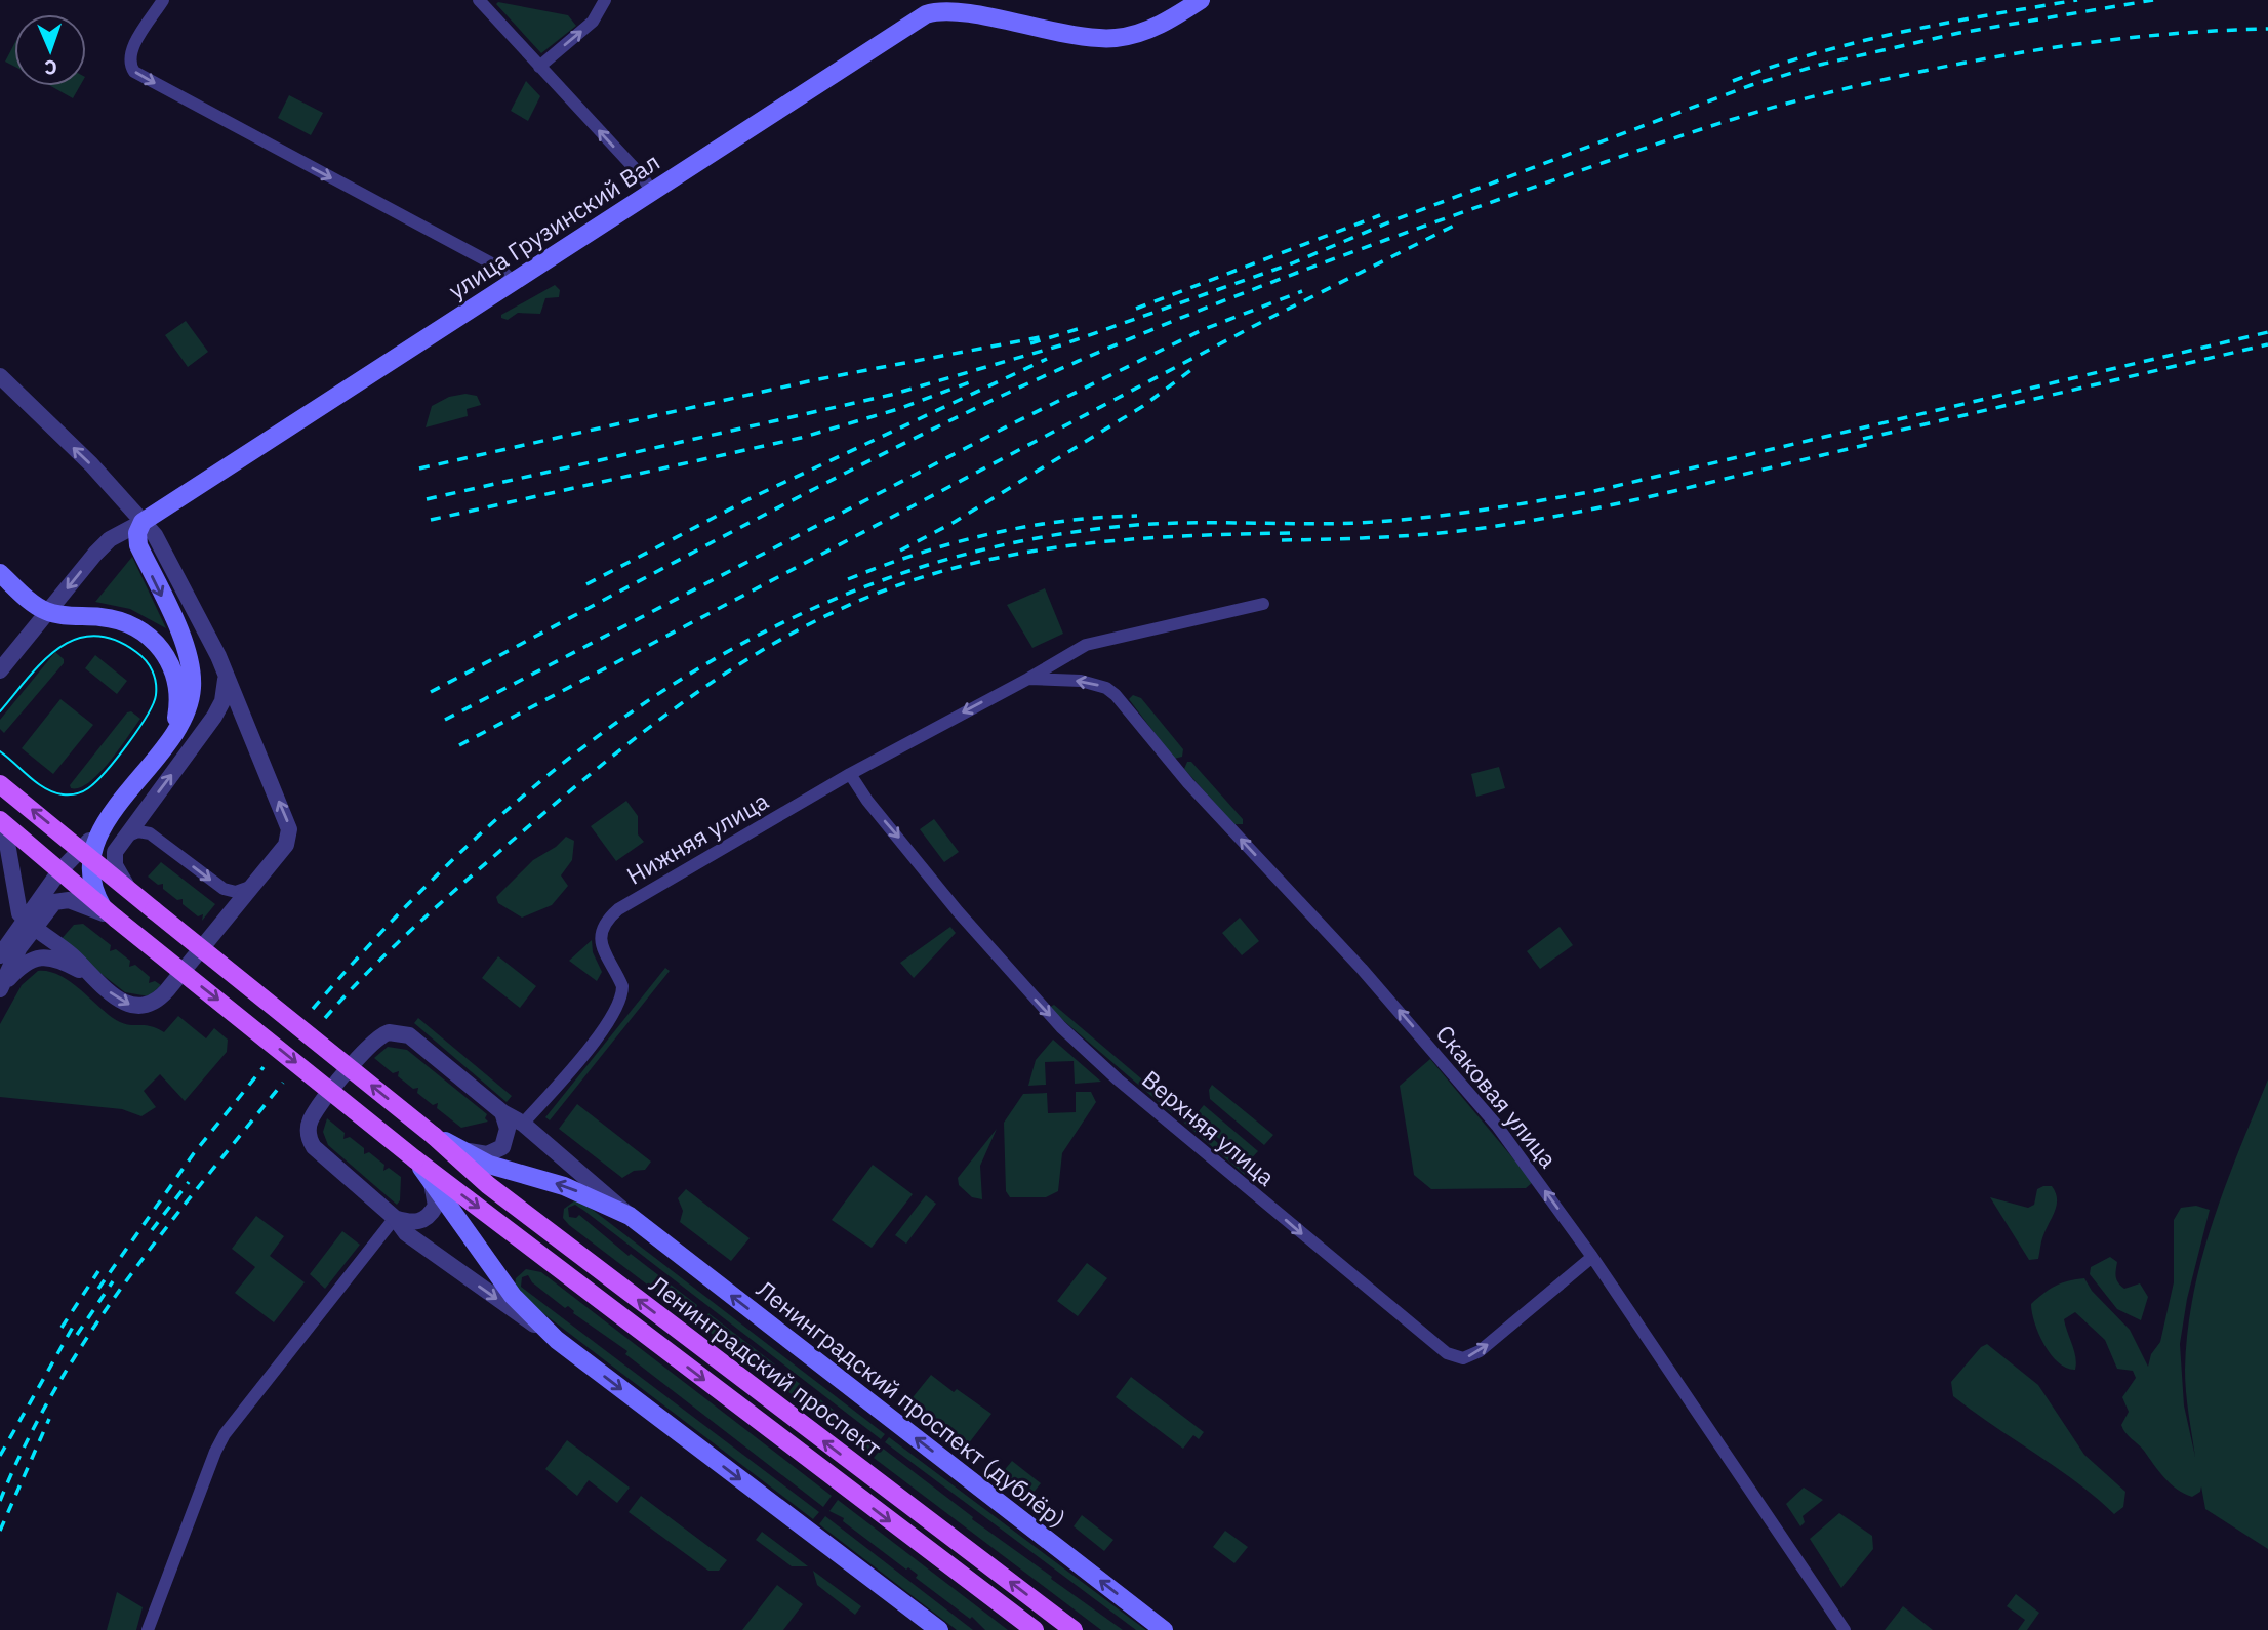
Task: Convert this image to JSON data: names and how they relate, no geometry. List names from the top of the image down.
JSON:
{
  "streets": {
    "main road": ["улица Грузинский Вал", "Ленинградский проспект", "Ленинградский проспект (дублёр)"],
    "street": ["Нижняя улица", "Скаковая улица", "Верхняя улица"]
  },
  "crossings": [
    ["Нижняя улица", "Скаковая улица"],
    ["Нижняя улица", "Верхняя улица"],
    ["Нижняя улица", "Ленинградский проспект (дублёр)"],
    ["Скаковая улица", "Верхняя улица"],
    ["Ленинградский проспект", "Ленинградский проспект (дублёр)"]
  ],
  "one_way": ["Скаковая улица", "Верхняя улица"],
  "north": "bottom"
}
